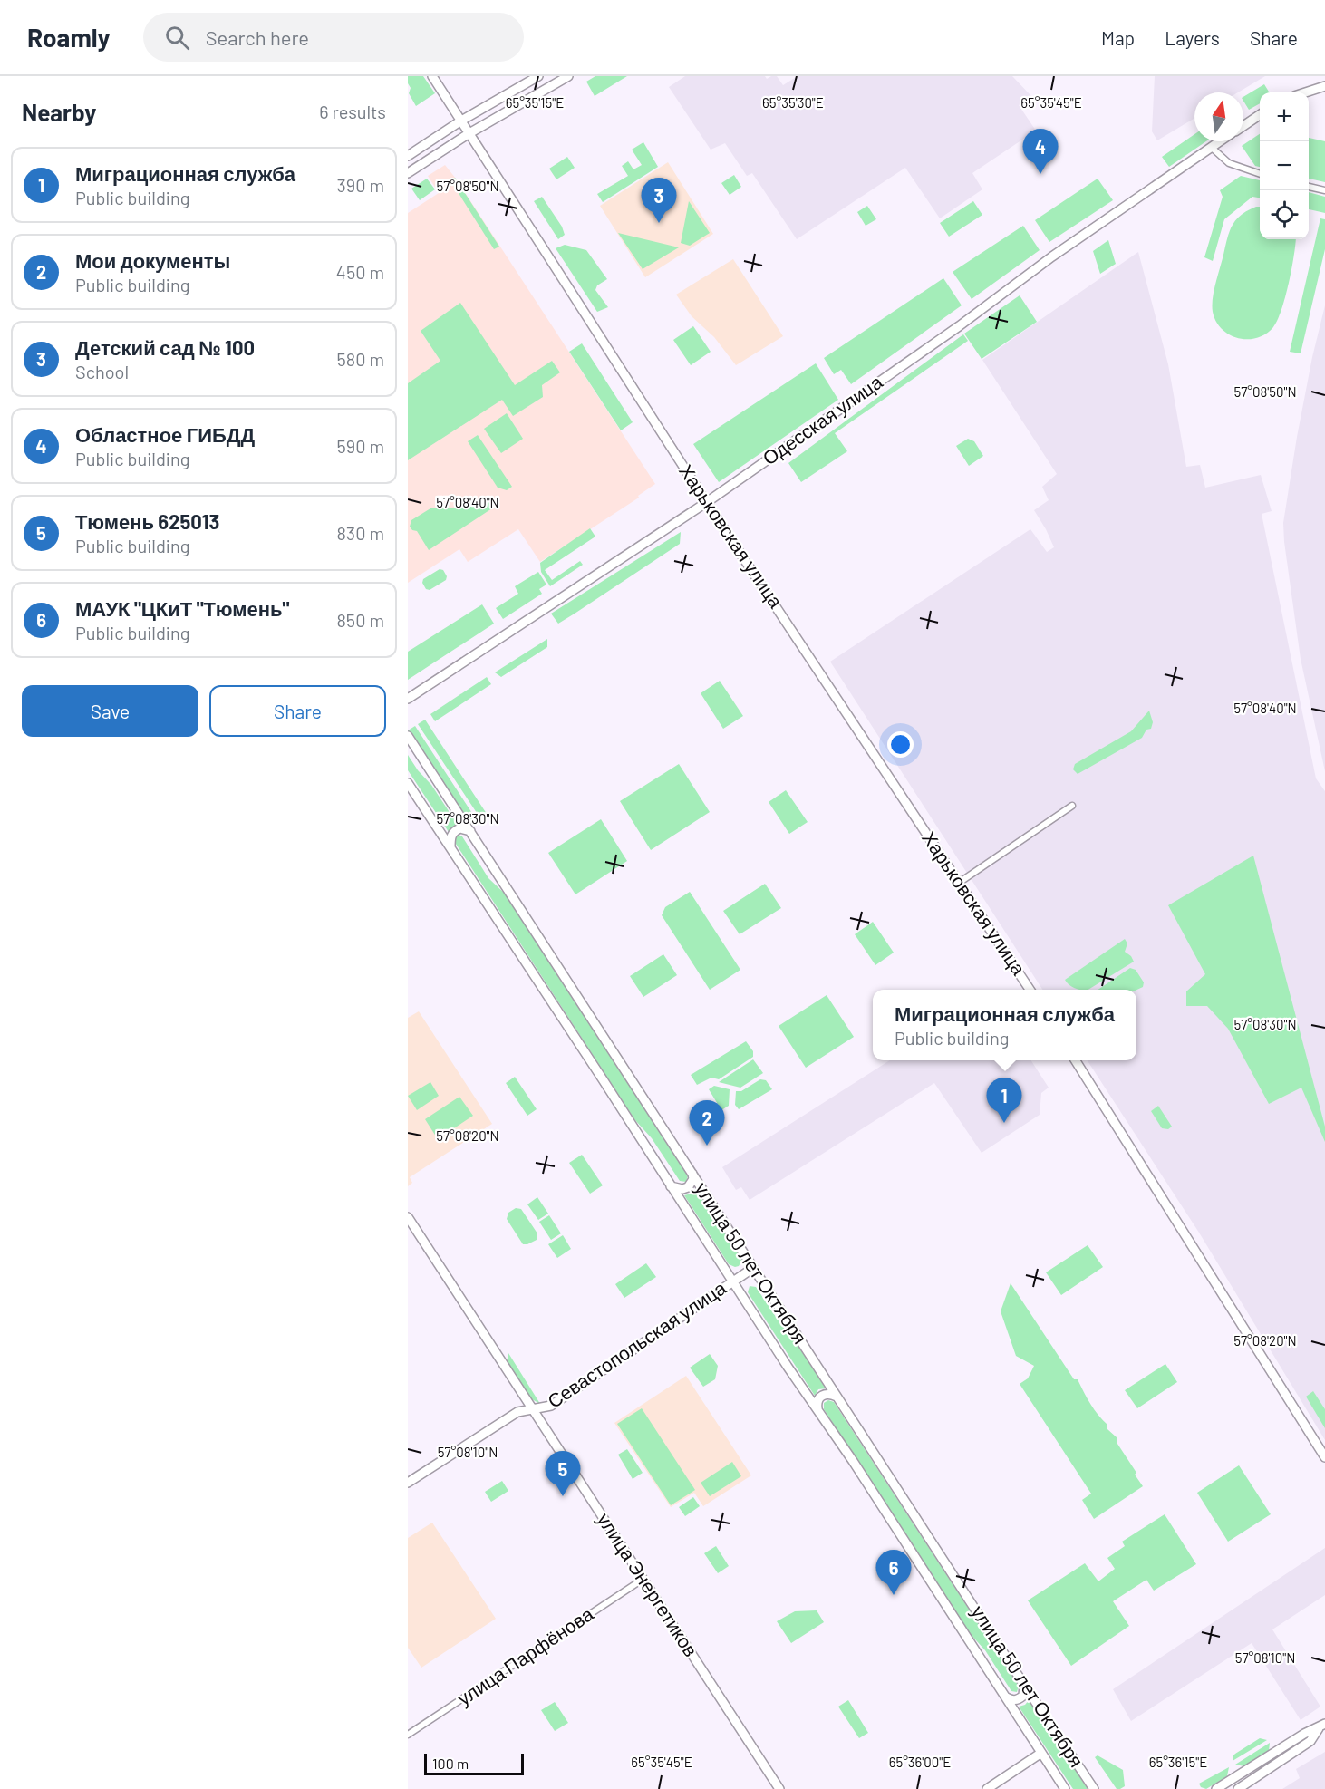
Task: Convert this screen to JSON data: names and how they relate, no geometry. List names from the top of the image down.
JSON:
{
  "streets": {
    "street": [
      "Одесская улица",
      "Харьковская улица",
      "улица 50 лет Октября",
      "Севастопольская улица",
      "улица Энергетиков",
      "улица Парфёнова"
    ]
  },
  "crossings": [
    ["Одесская улица", "Харьковская улица"],
    ["улица 50 лет Октября", "Севастопольская улица"],
    ["Севастопольская улица", "улица Энергетиков"],
    ["улица Энергетиков", "улица Парфёнова"]
  ],
  "scale_bar": "100 m",
  "north": "top",
  "page": {
    "header": "Roamly",
    "search": "Search here",
    "nav": ["Map", "Layers", "Share"],
    "heading": ["Nearby", "6 results"],
    "map_buttons": ["+", "−"],
    "pins": [
      "4",
      "3",
      "1",
      "2",
      "5",
      "6"
    ],
    "list": [
      {
        "mark": "1",
        "name": "Миграционная служба",
        "note": "Public building",
        "value": "390 m"
      },
      {
        "mark": "2",
        "name": "Мои документы",
        "note": "Public building",
        "value": "450 m"
      },
      {
        "mark": "3",
        "name": "Детский сад № 100",
        "note": "School",
        "value": "580 m"
      },
      {
        "mark": "4",
        "name": "Областное ГИБДД",
        "note": "Public building",
        "value": "590 m"
      },
      {
        "mark": "5",
        "name": "Тюмень 625013",
        "note": "Public building",
        "value": "830 m"
      },
      {
        "mark": "6",
        "name": "МАУК \"ЦКиТ \"Тюмень\"",
        "note": "Public building",
        "value": "850 m"
      }
    ],
    "buttons": ["Save", "Share"],
    "popup": ["Миграционная служба", "Public building"],
    "scale": "100 m"
  },
  "coordinates": [
    "65°35'15\"E",
    "65°35'30\"E",
    "65°35'45\"E",
    "57°08'50\"N",
    "57°08'40\"N",
    "57°08'30\"N",
    "57°08'20\"N",
    "57°08'10\"N",
    "65°36'00\"E",
    "65°36'15\"E"
  ]
}
